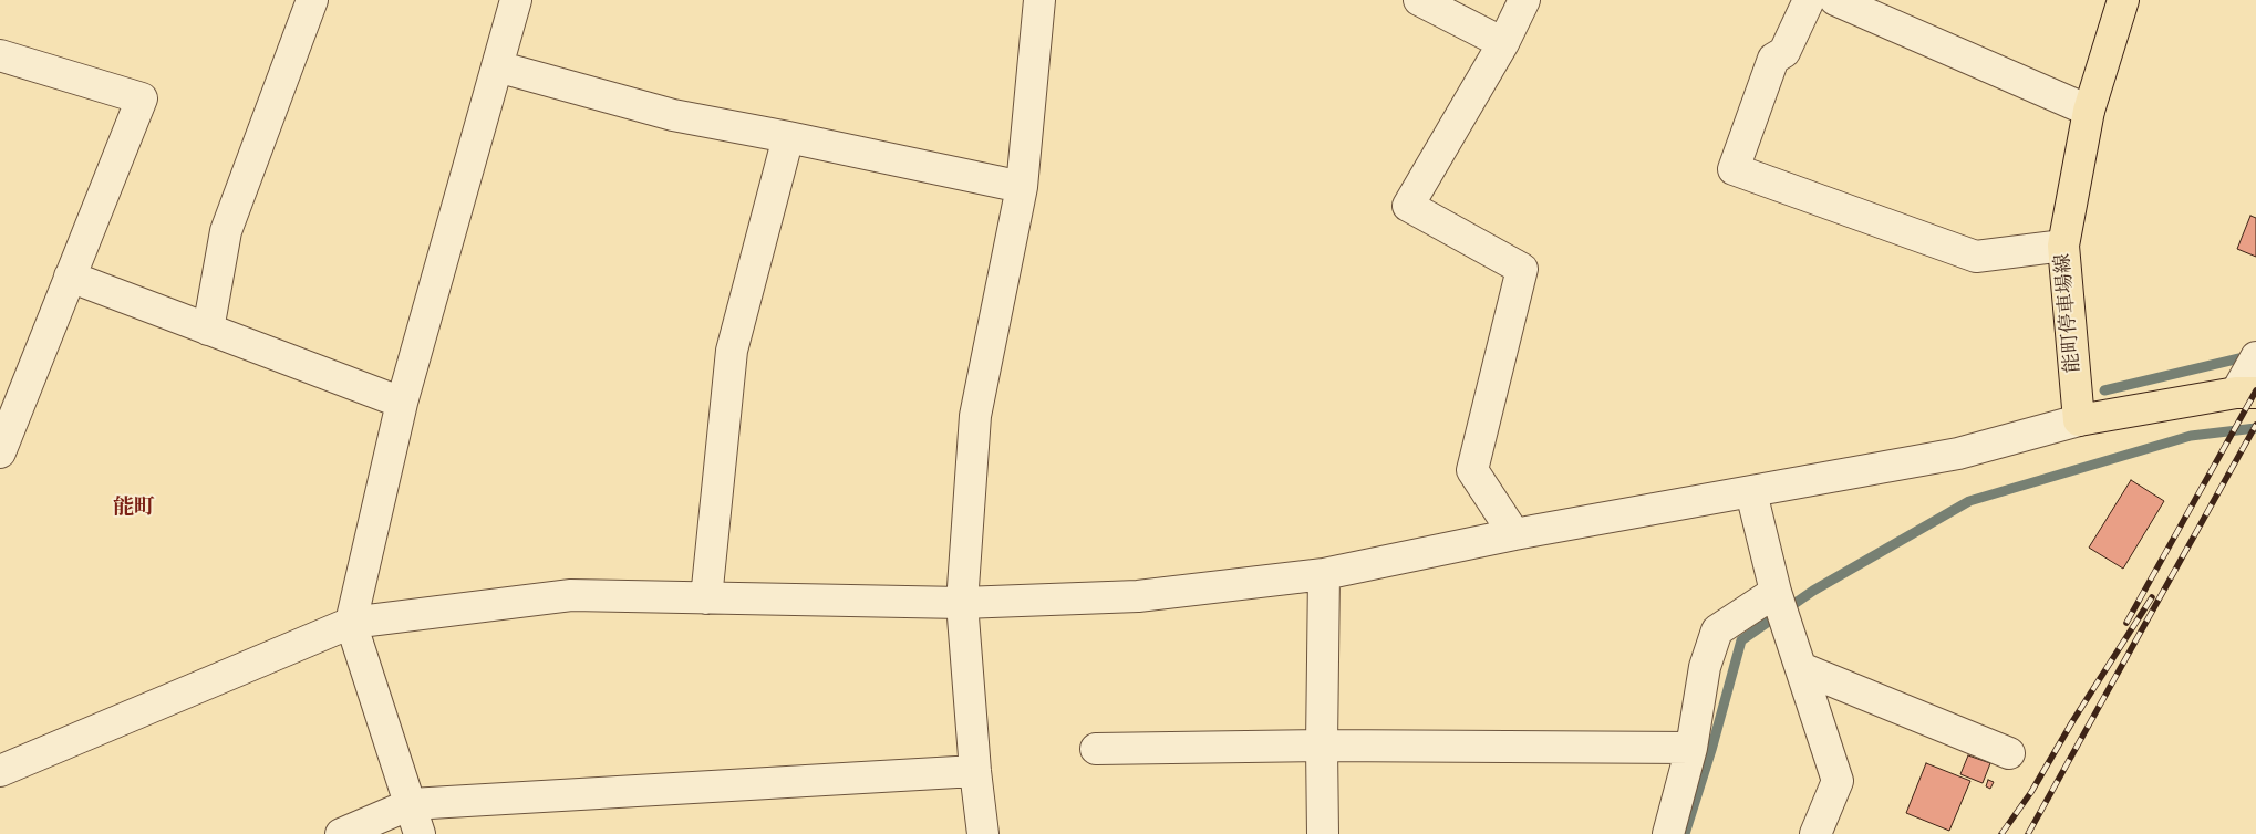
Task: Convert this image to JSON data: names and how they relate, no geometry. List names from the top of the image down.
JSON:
{
  "streets": {
    "main road": ["能町停車場線"]
  },
  "districts": ["能町"]
}
